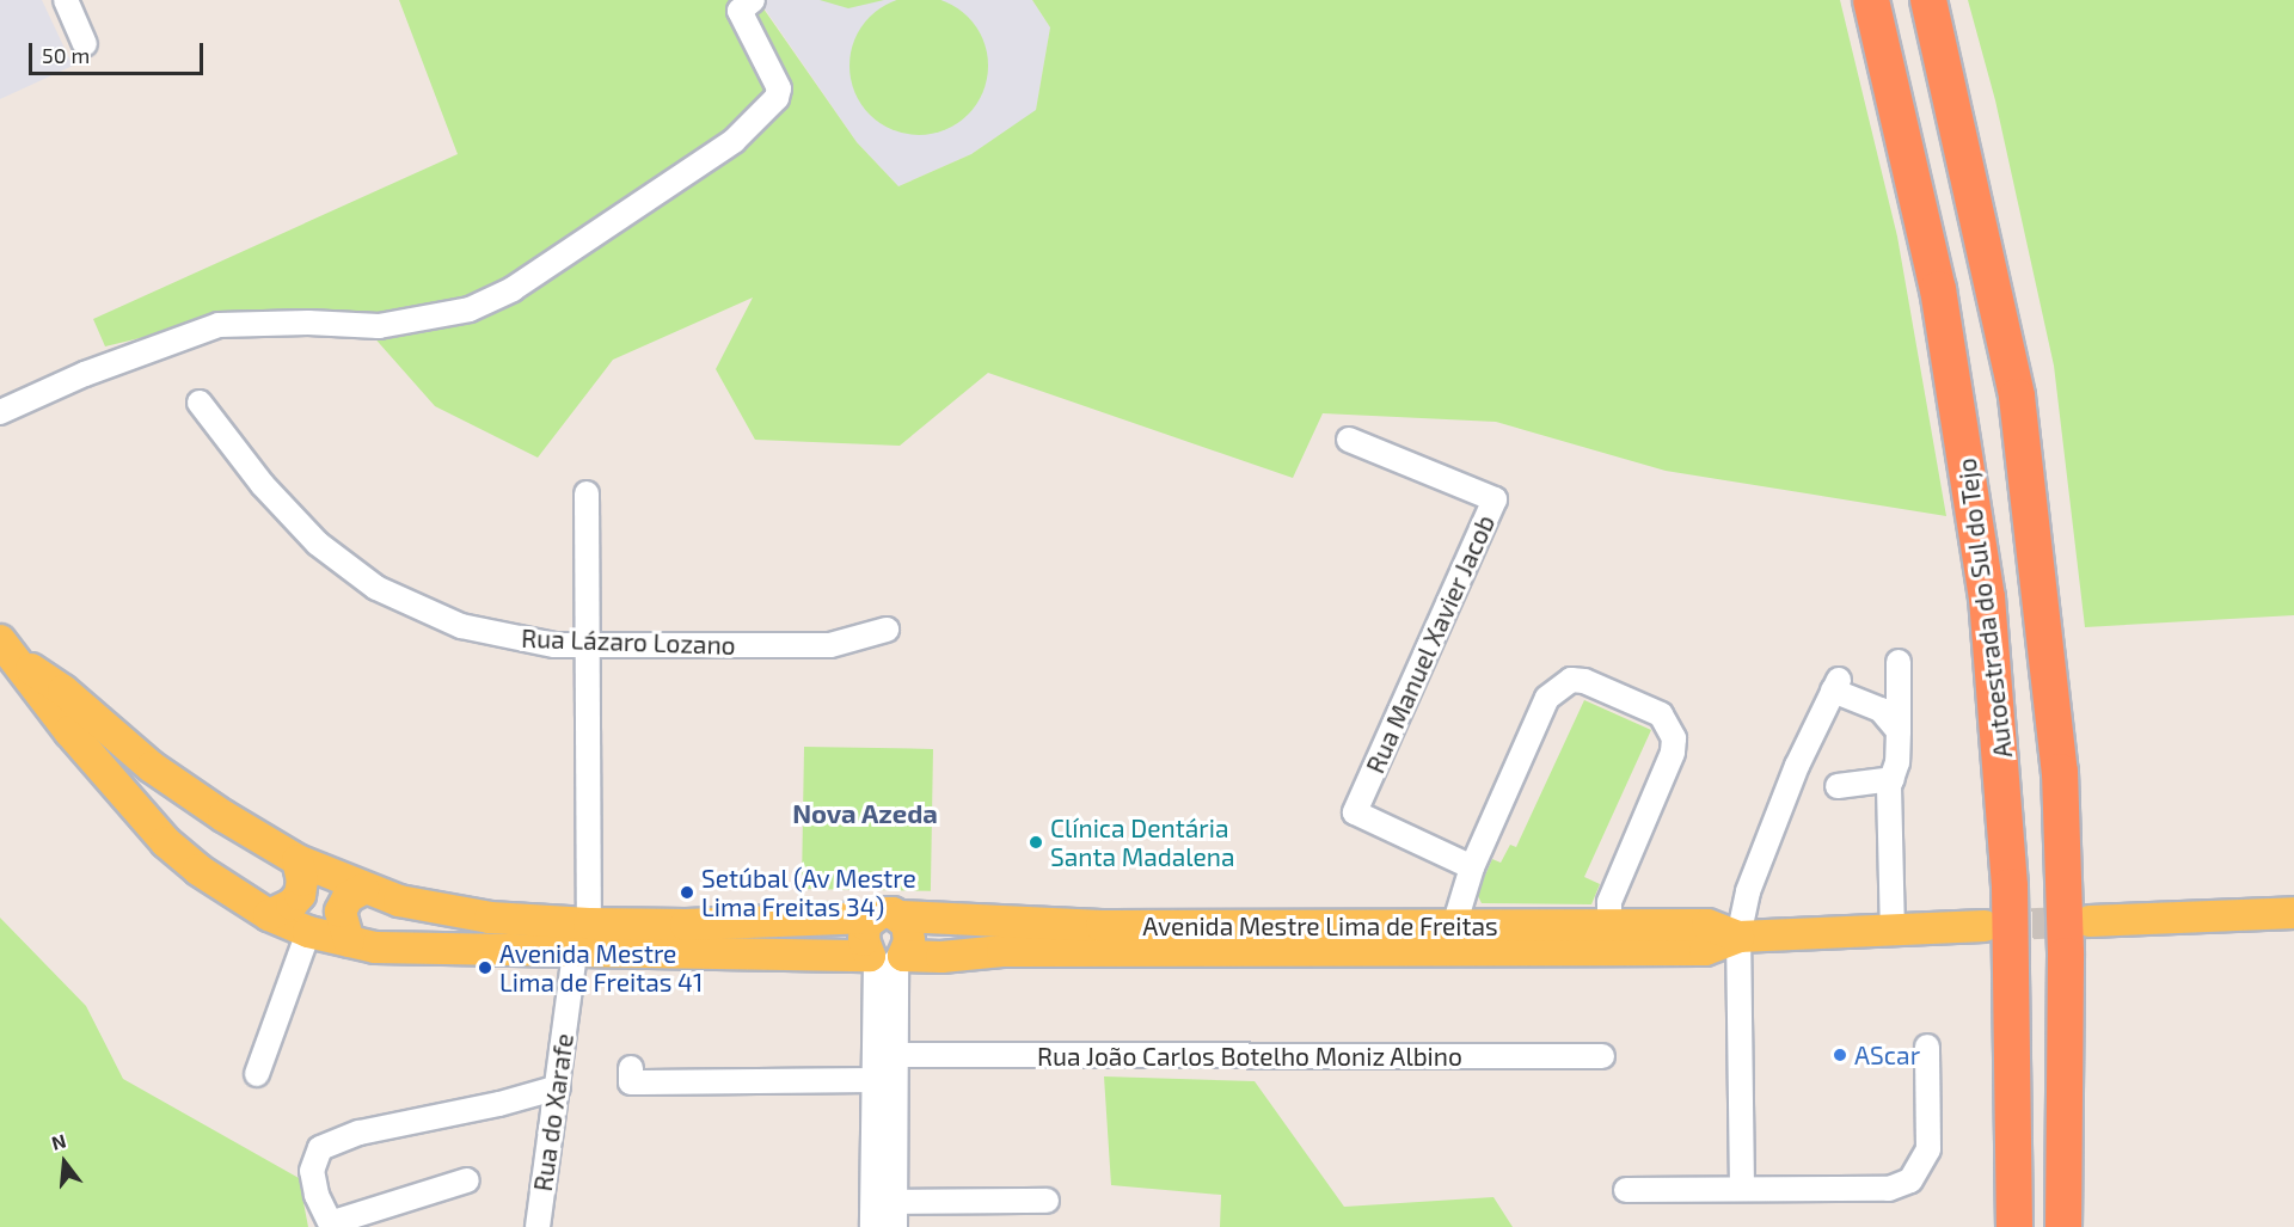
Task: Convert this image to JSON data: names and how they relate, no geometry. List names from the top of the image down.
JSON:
{
  "streets": {
    "highway": ["Autoestrada do Sul do Tejo"],
    "main road": ["Avenida Mestre Lima de Freitas"],
    "street": [
      "Rua Lázaro Lozano",
      "Rua Manuel Xavier Jacob",
      "Rua João Carlos Botelho Moniz Albino",
      "Rua do Xarafe"
    ]
  },
  "crossings": [
    ["Avenida Mestre Lima de Freitas", "Rua do Xarafe"]
  ],
  "districts": ["Nova Azeda"],
  "places": [
    "Clínica Dentária Santa Madalena",
    "Setúbal (Av Mestre Lima Freitas 34)",
    "Avenida Mestre Lima de Freitas 41",
    "AScar"
  ],
  "scale_bar": "50 m",
  "north": "top"
}
